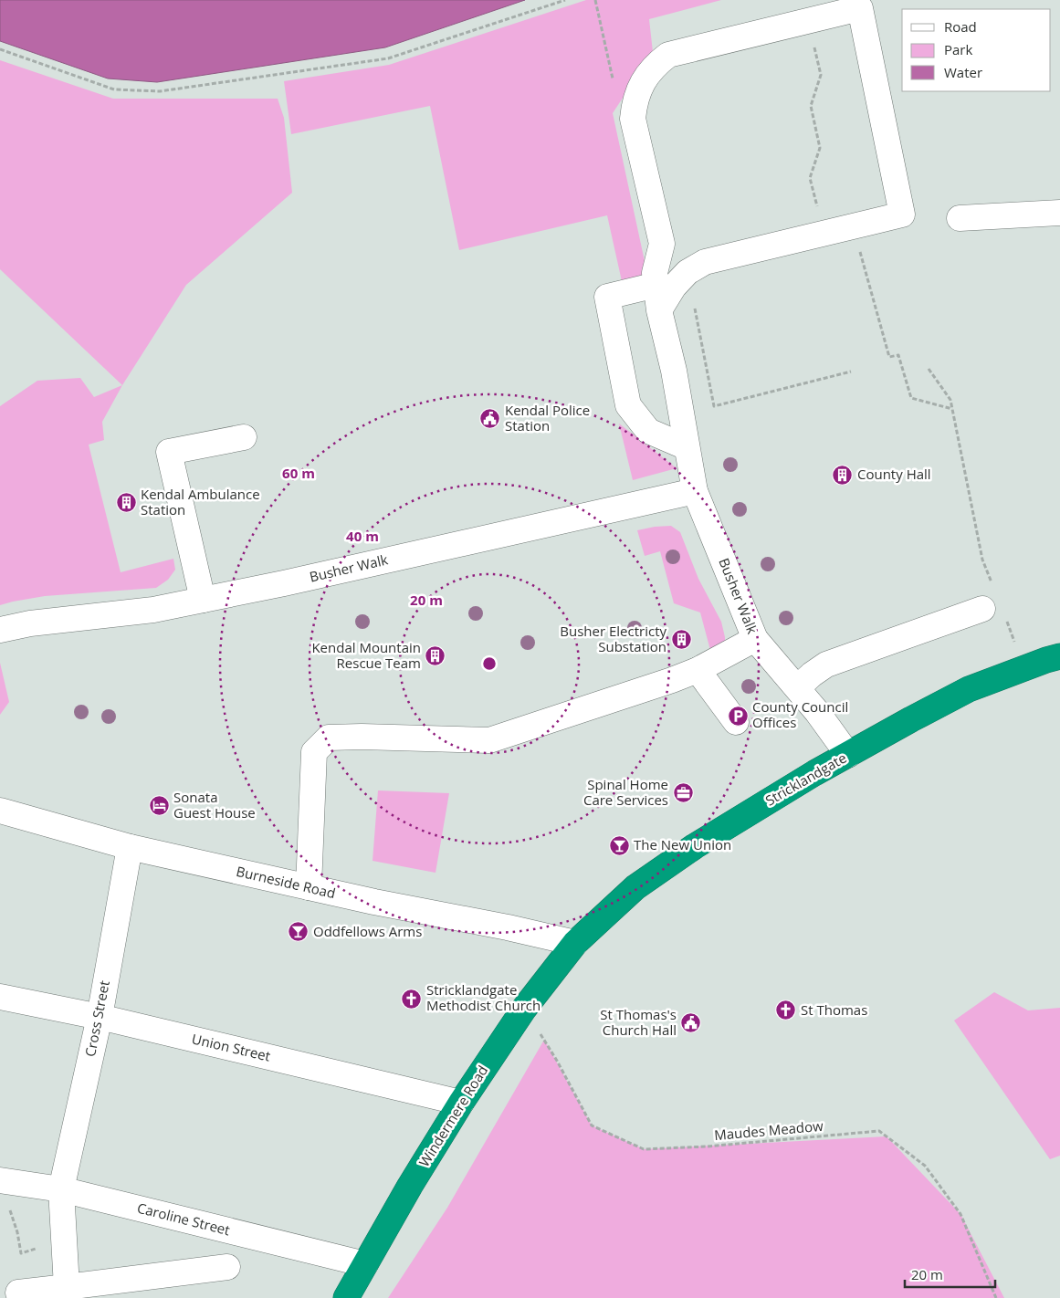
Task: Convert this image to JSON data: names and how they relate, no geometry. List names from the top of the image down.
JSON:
{
  "streets": {
    "highway": ["Stricklandgate", "Windermere Road"],
    "street": [
      "Busher Walk",
      "Burneside Road",
      "Cross Street",
      "Union Street",
      "Caroline Street"
    ],
    "path": ["Maudes Meadow"]
  },
  "crossings": [
    ["Busher Walk", "Stricklandgate"],
    ["Stricklandgate", "Burneside Road"],
    ["Stricklandgate", "Windermere Road"],
    ["Burneside Road", "Cross Street"],
    ["Burneside Road", "Windermere Road"],
    ["Cross Street", "Union Street"],
    ["Cross Street", "Caroline Street"],
    ["Union Street", "Windermere Road"],
    ["Windermere Road", "Maudes Meadow"],
    ["Windermere Road", "Caroline Street"]
  ],
  "places": {
    "public building": ["Kendal Police Station", "St Thomas's Church Hall"],
    "building": [
      "County Hall",
      "Kendal Ambulance Station",
      "Busher Electricty Substation",
      "Kendal Mountain Rescue Team"
    ],
    "parking": ["County Council Offices"],
    "office": ["Spinal Home Care Services"],
    "hotel": ["Sonata Guest House"],
    "bar": ["The New Union", "Oddfellows Arms"],
    "church": ["Stricklandgate Methodist Church", "St Thomas"]
  },
  "legend": ["Road", "Park", "Water"],
  "scale_bar": "20 m",
  "rings": ["60 m", "40 m", "20 m"]
}
